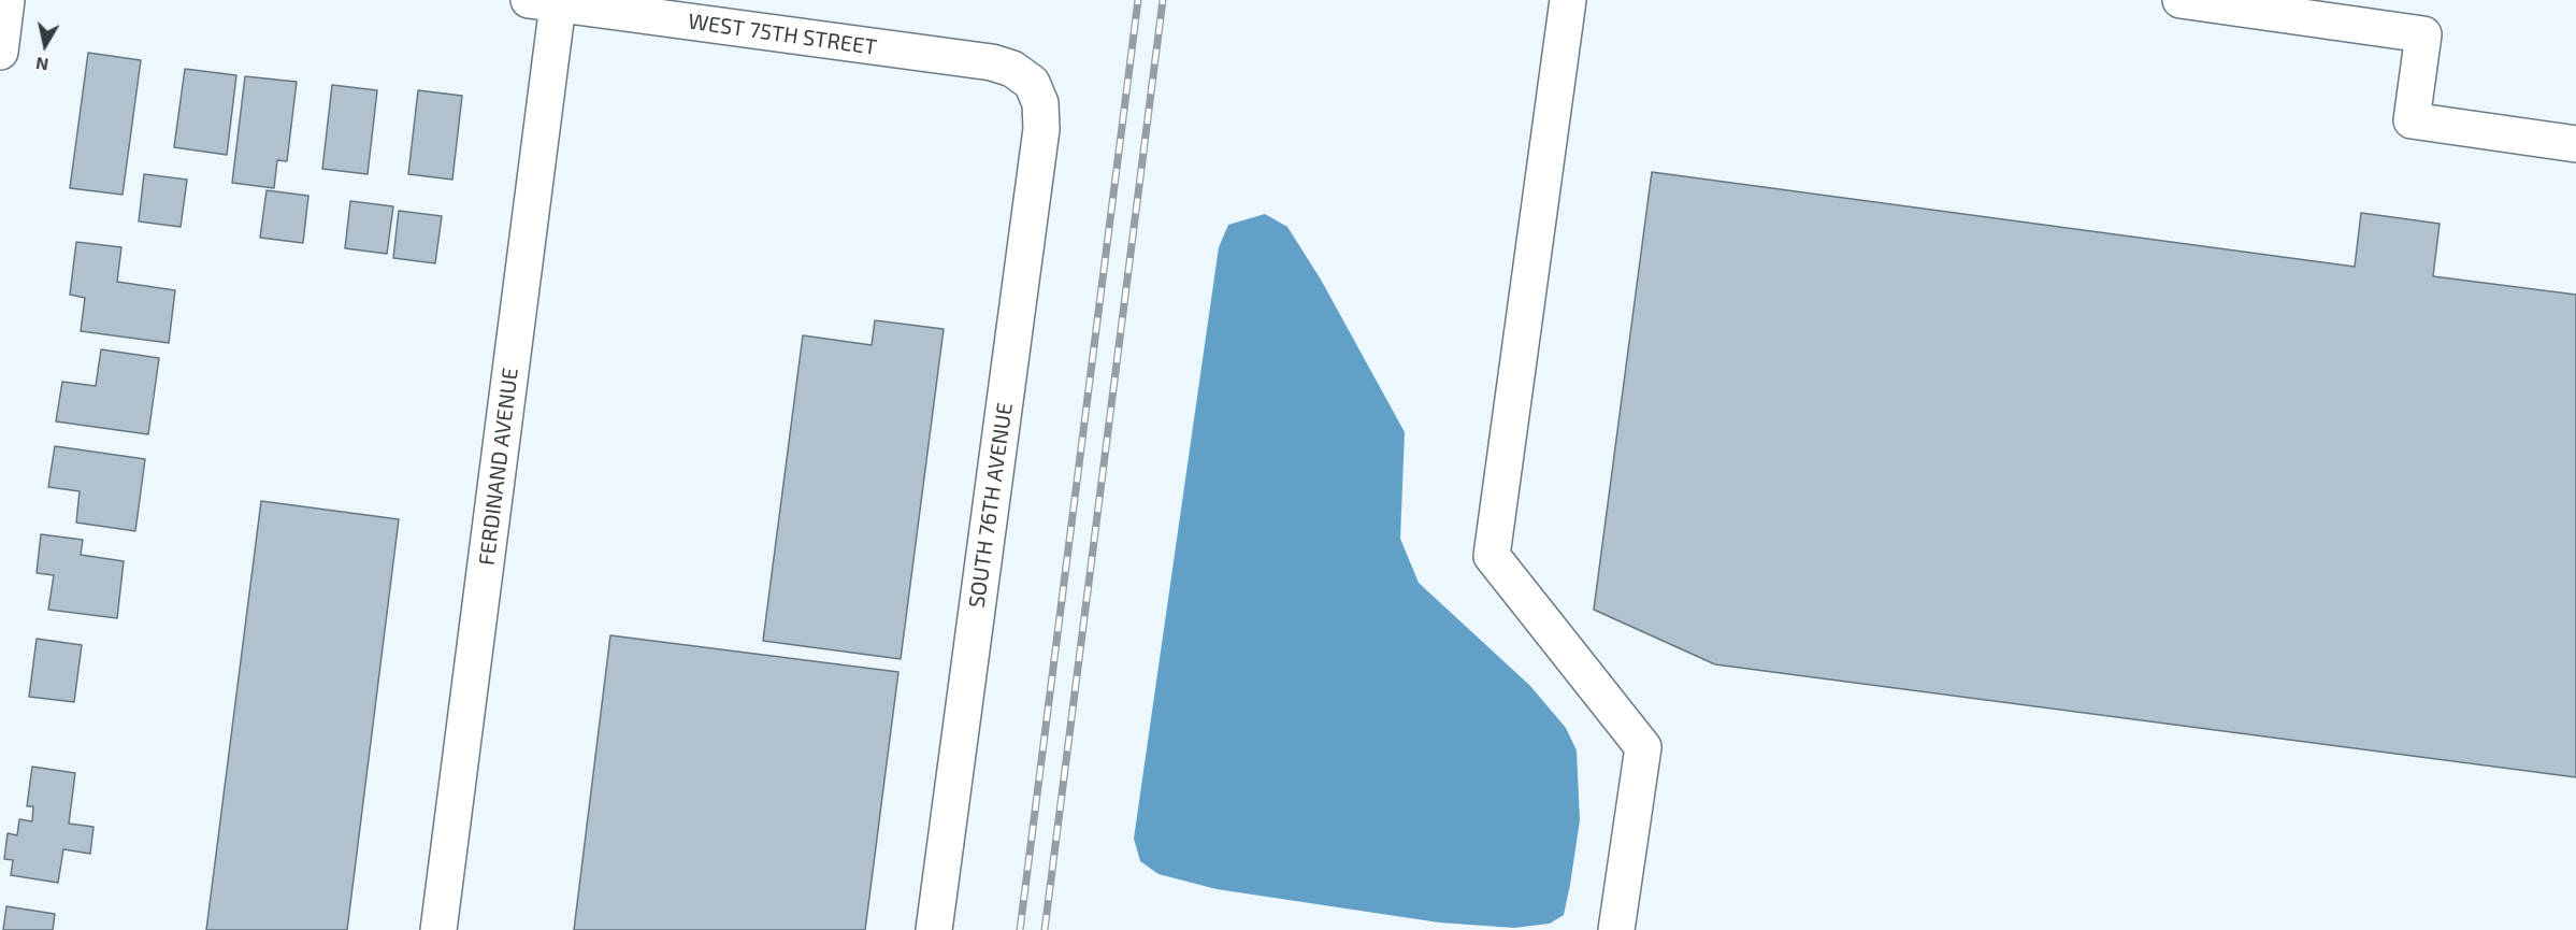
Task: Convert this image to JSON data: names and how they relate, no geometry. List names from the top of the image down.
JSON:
{
  "streets": {
    "street": ["WEST 75TH STREET", "FERDINAND AVENUE", "SOUTH 76TH AVENUE"]
  },
  "crossings": [
    ["WEST 75TH STREET", "FERDINAND AVENUE"],
    ["WEST 75TH STREET", "SOUTH 76TH AVENUE"]
  ],
  "north": "bottom"
}
